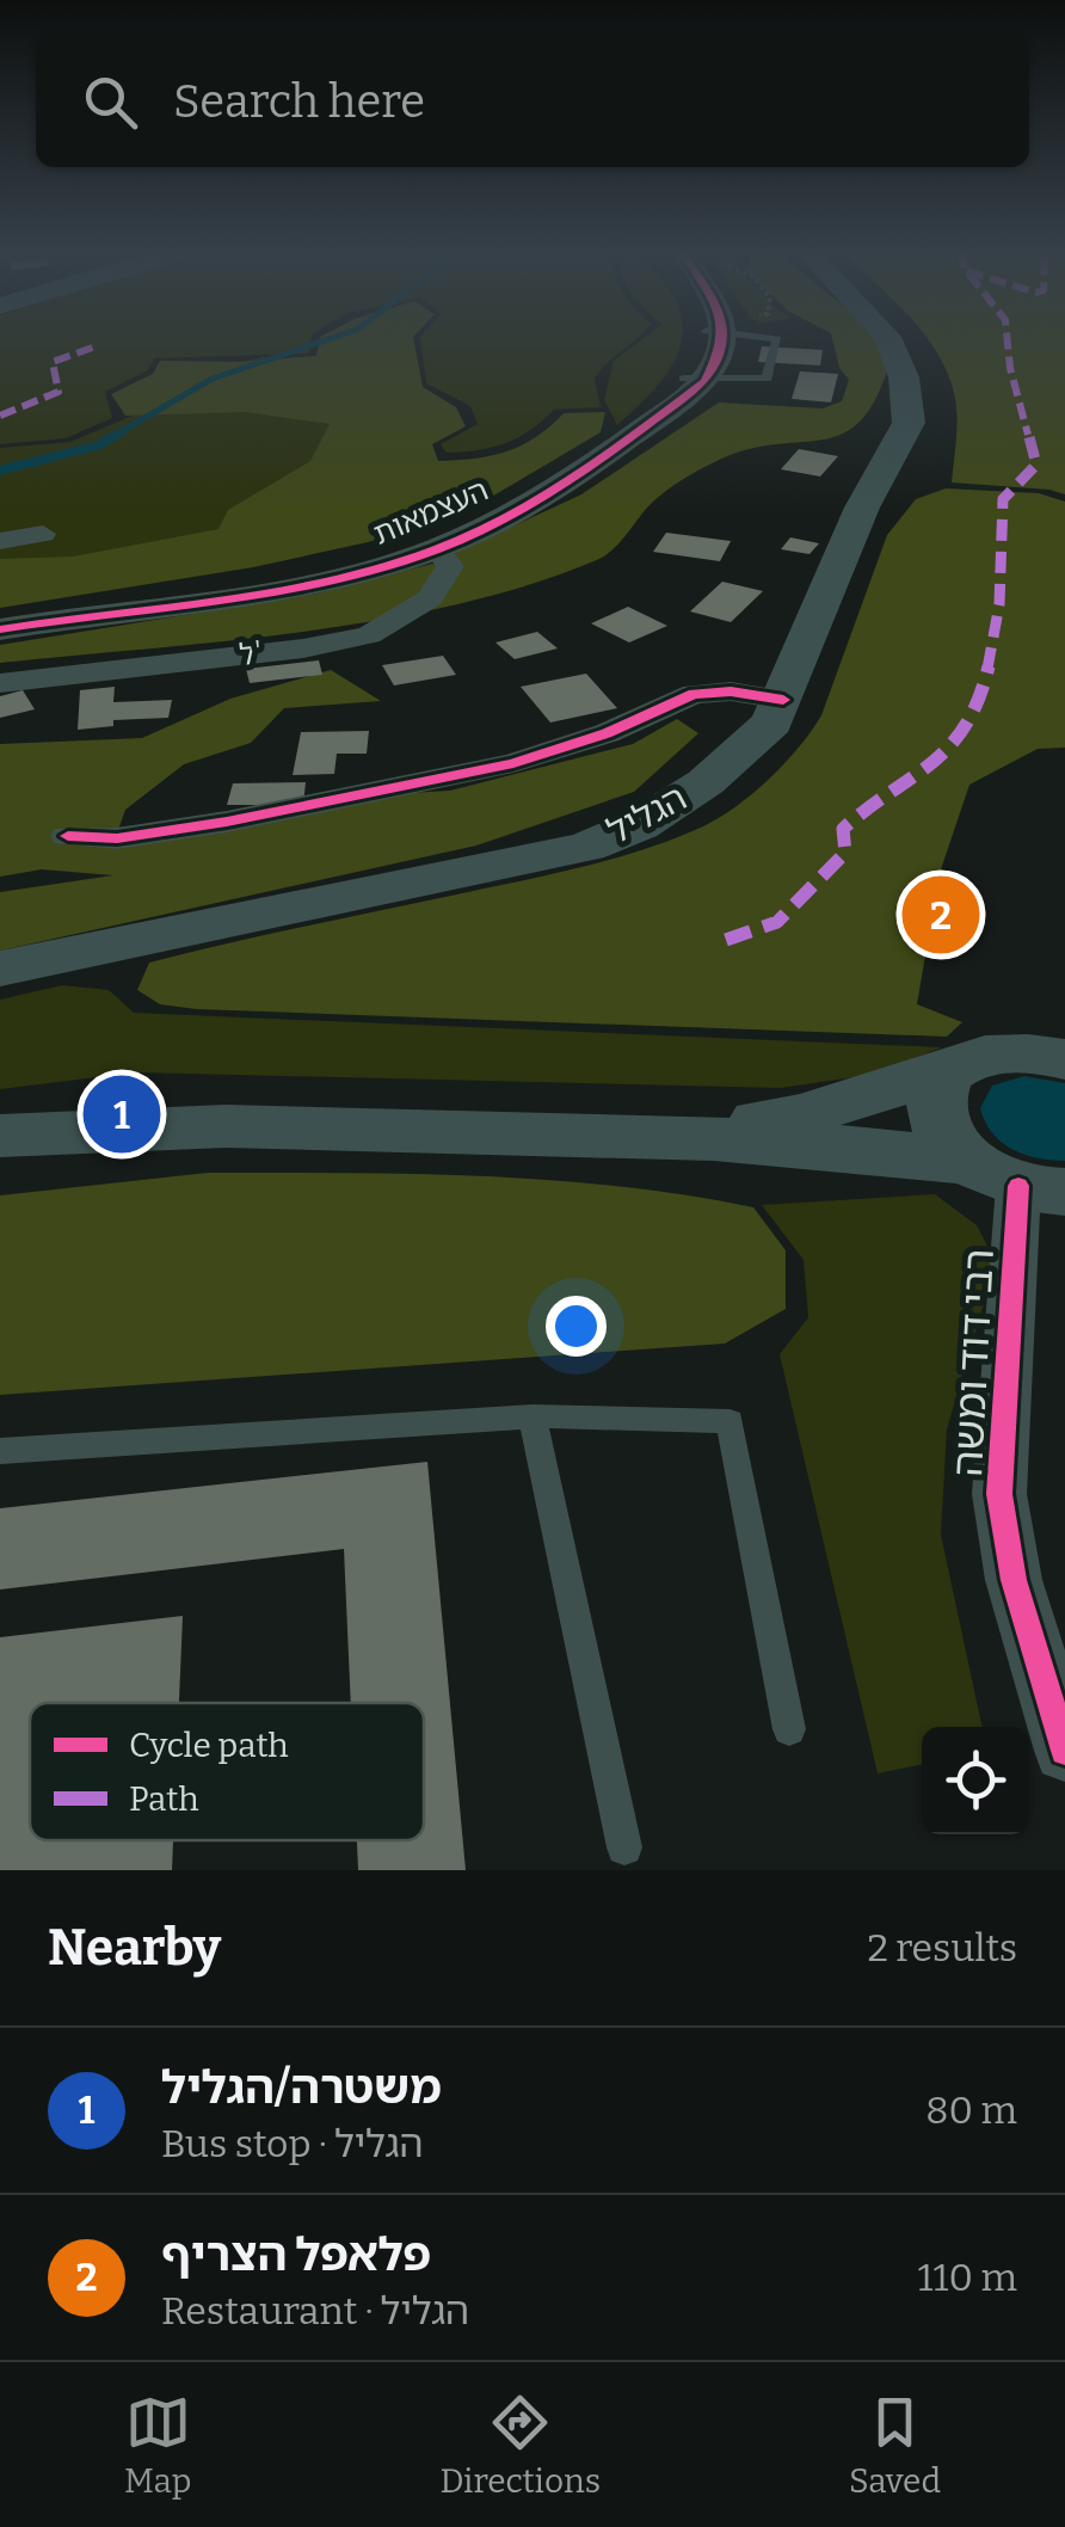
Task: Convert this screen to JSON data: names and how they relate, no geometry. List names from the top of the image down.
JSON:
{
  "streets": {
    "main road": ["הגליל"],
    "street": ["העצמאות", "ל'", "רבי דוד ומשה"]
  },
  "crossings": [
    ["העצמאות", "ל'"]
  ],
  "legend": ["Cycle path", "Path"],
  "page": {
    "search": "Search here",
    "pins": ["2", "1"],
    "heading": ["Nearby", "2 results"],
    "list": [
      {
        "mark": "1",
        "name": "משטרה/הגליל",
        "note": "Bus stop · הגליל",
        "value": "80 m"
      },
      {
        "mark": "2",
        "name": "פלאפל הצריף",
        "note": "Restaurant · הגליל",
        "value": "110 m"
      }
    ],
    "nav": ["Map", "Directions", "Saved"]
  }
}
